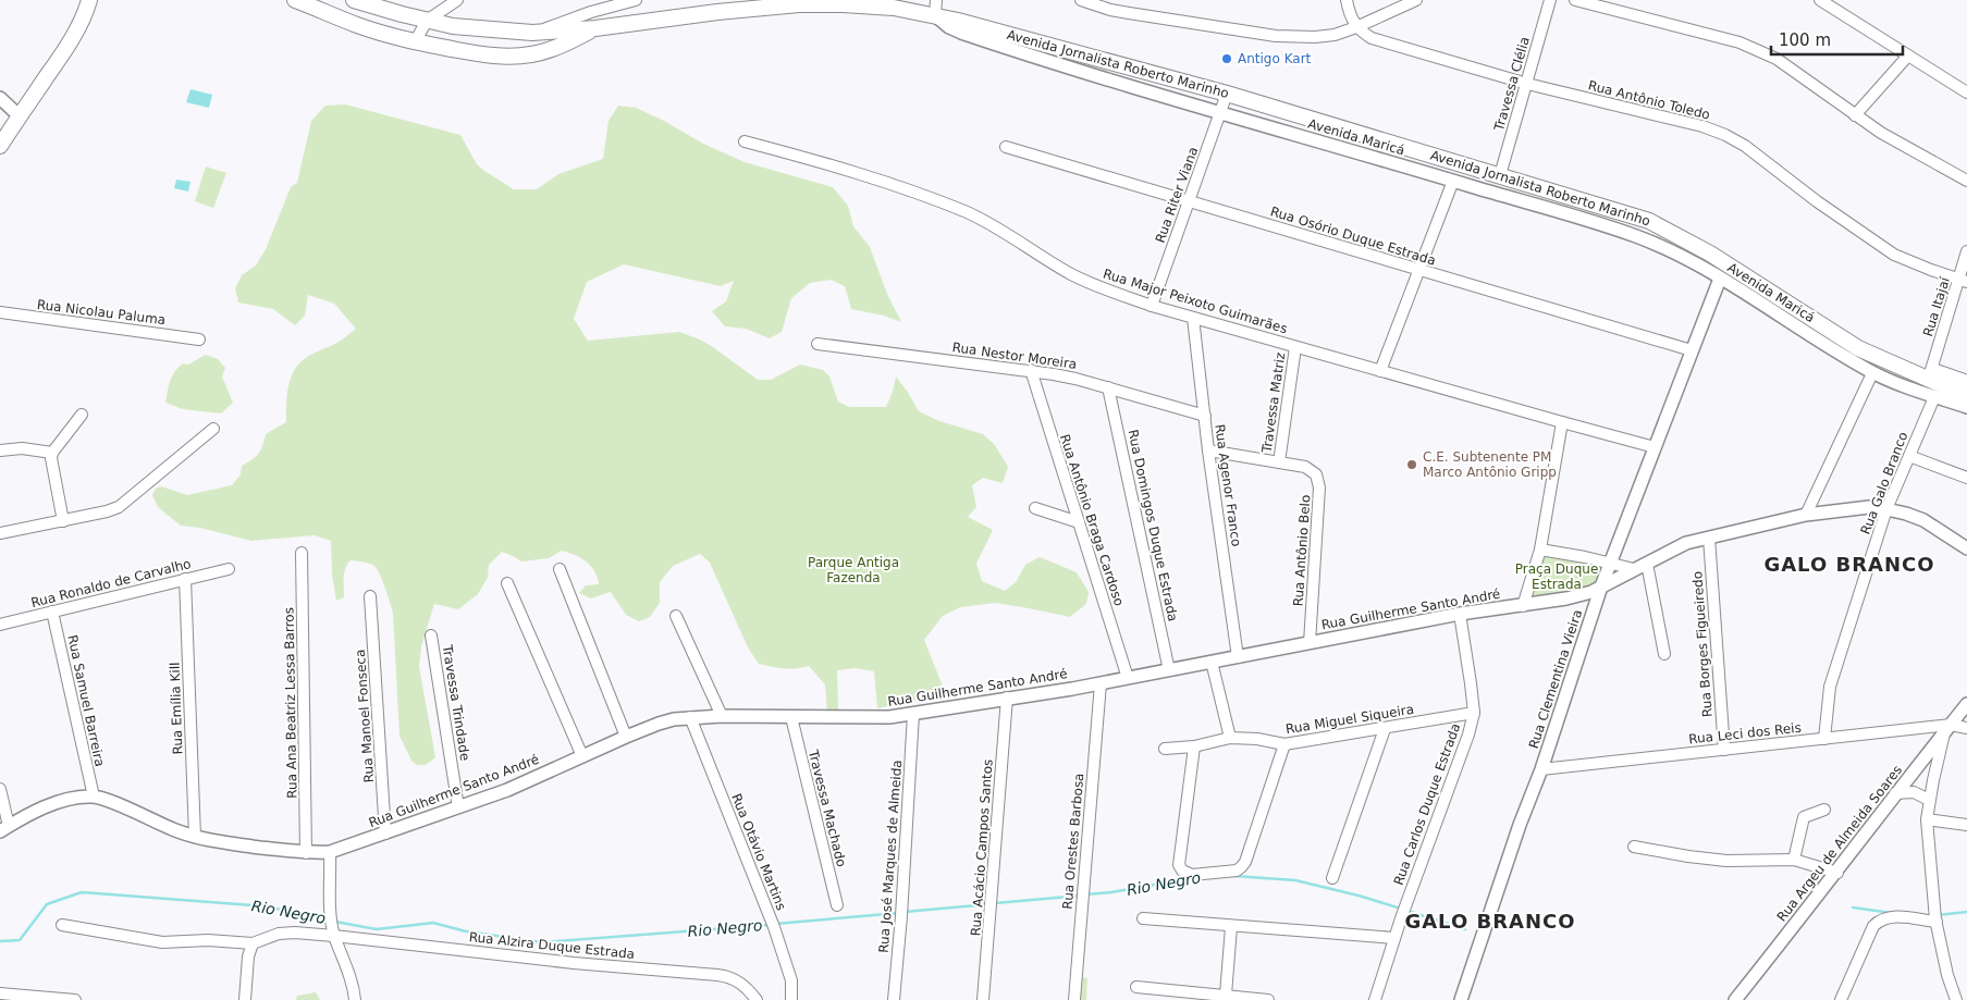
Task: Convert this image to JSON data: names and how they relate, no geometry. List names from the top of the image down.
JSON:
{
  "streets": {
    "main road": ["Avenida Jornalista Roberto Marinho"],
    "street": [
      "Travessa Clélia",
      "Rua Antônio Toledo",
      "Avenida Maricá",
      "Rua Riter Viana",
      "Rua Osório Duque Estrada",
      "Rua Major Peixoto Guimarães",
      "Rua Itajaí",
      "Rua Nicolau Paluma",
      "Rua Nestor Moreira",
      "Travessa Matriz",
      "Rua Galo Branco",
      "Rua Agenor Franco",
      "Rua Antônio Braga Cardoso",
      "Rua Domingos Duque Estrada",
      "Rua Antônio Belo",
      "Rua Ronaldo de Carvalho",
      "Rua Guilherme Santo André",
      "Rua Borges Figueiredo",
      "Rua Clementina Vieira",
      "Rua Samuel Barreira",
      "Rua Ana Beatriz Lessa Barros",
      "Travessa Trindade",
      "Rua Emília Kill",
      "Rua Manoel Fonseca",
      "Rua Miguel Siqueira",
      "Rua Leci dos Reis",
      "Rua Carlos Duque Estrada",
      "Travessa Machado",
      "Rua Orestes Barbosa",
      "Rua Argeu de Almeida Soares",
      "Rua Acácio Campos Santos",
      "Rua Otávio Martins",
      "Rua José Marques de Almeida",
      "Rua Alzira Duque Estrada"
    ]
  },
  "crossings": [
    ["Avenida Jornalista Roberto Marinho", "Travessa Clélia"],
    ["Avenida Jornalista Roberto Marinho", "Avenida Maricá"],
    ["Avenida Jornalista Roberto Marinho", "Rua Riter Viana"],
    ["Travessa Clélia", "Rua Antônio Toledo"],
    ["Rua Antônio Toledo", "Rua Itajaí"],
    ["Avenida Maricá", "Rua Riter Viana"],
    ["Avenida Maricá", "Rua Galo Branco"],
    ["Avenida Maricá", "Rua Clementina Vieira"],
    ["Rua Riter Viana", "Rua Osório Duque Estrada"],
    ["Rua Riter Viana", "Rua Major Peixoto Guimarães"],
    ["Rua Osório Duque Estrada", "Rua Clementina Vieira"],
    ["Rua Major Peixoto Guimarães", "Travessa Matriz"],
    ["Rua Major Peixoto Guimarães", "Rua Agenor Franco"],
    ["Rua Major Peixoto Guimarães", "Rua Clementina Vieira"],
    ["Rua Nestor Moreira", "Rua Agenor Franco"],
    ["Rua Nestor Moreira", "Rua Antônio Braga Cardoso"],
    ["Rua Nestor Moreira", "Rua Domingos Duque Estrada"],
    ["Travessa Matriz", "Rua Antônio Belo"],
    ["Rua Galo Branco", "Rua Guilherme Santo André"],
    ["Rua Galo Branco", "Rua Leci dos Reis"],
    ["Rua Agenor Franco", "Rua Antônio Belo"],
    ["Rua Agenor Franco", "Rua Guilherme Santo André"],
    ["Rua Antônio Braga Cardoso", "Rua Guilherme Santo André"],
    ["Rua Domingos Duque Estrada", "Rua Guilherme Santo André"],
    ["Rua Antônio Belo", "Rua Guilherme Santo André"],
    ["Rua Ronaldo de Carvalho", "Rua Samuel Barreira"],
    ["Rua Ronaldo de Carvalho", "Rua Emília Kill"],
    ["Rua Guilherme Santo André", "Rua Borges Figueiredo"],
    ["Rua Guilherme Santo André", "Rua Clementina Vieira"],
    ["Rua Guilherme Santo André", "Rua Samuel Barreira"],
    ["Rua Guilherme Santo André", "Rua Ana Beatriz Lessa Barros"],
    ["Rua Guilherme Santo André", "Travessa Trindade"],
    ["Rua Guilherme Santo André", "Rua Emília Kill"],
    ["Rua Guilherme Santo André", "Rua Manoel Fonseca"],
    ["Rua Guilherme Santo André", "Rua Carlos Duque Estrada"],
    ["Rua Guilherme Santo André", "Travessa Machado"],
    ["Rua Guilherme Santo André", "Rua Orestes Barbosa"],
    ["Rua Guilherme Santo André", "Rua Acácio Campos Santos"],
    ["Rua Guilherme Santo André", "Rua Otávio Martins"],
    ["Rua Guilherme Santo André", "Rua José Marques de Almeida"],
    ["Rua Borges Figueiredo", "Rua Leci dos Reis"],
    ["Rua Clementina Vieira", "Rua Leci dos Reis"],
    ["Rua Miguel Siqueira", "Rua Carlos Duque Estrada"],
    ["Rua Leci dos Reis", "Rua Argeu de Almeida Soares"]
  ],
  "districts": ["GALO BRANCO", "GALO BRANCO"],
  "water": ["Rio Negro"],
  "parks": ["Parque Antiga Fazenda", "Praça Duque Estrada"],
  "places": ["Antigo Kart", "C.E. Subtenente PM Marco Antônio Gripp"],
  "scale_bar": "100 m"
}
